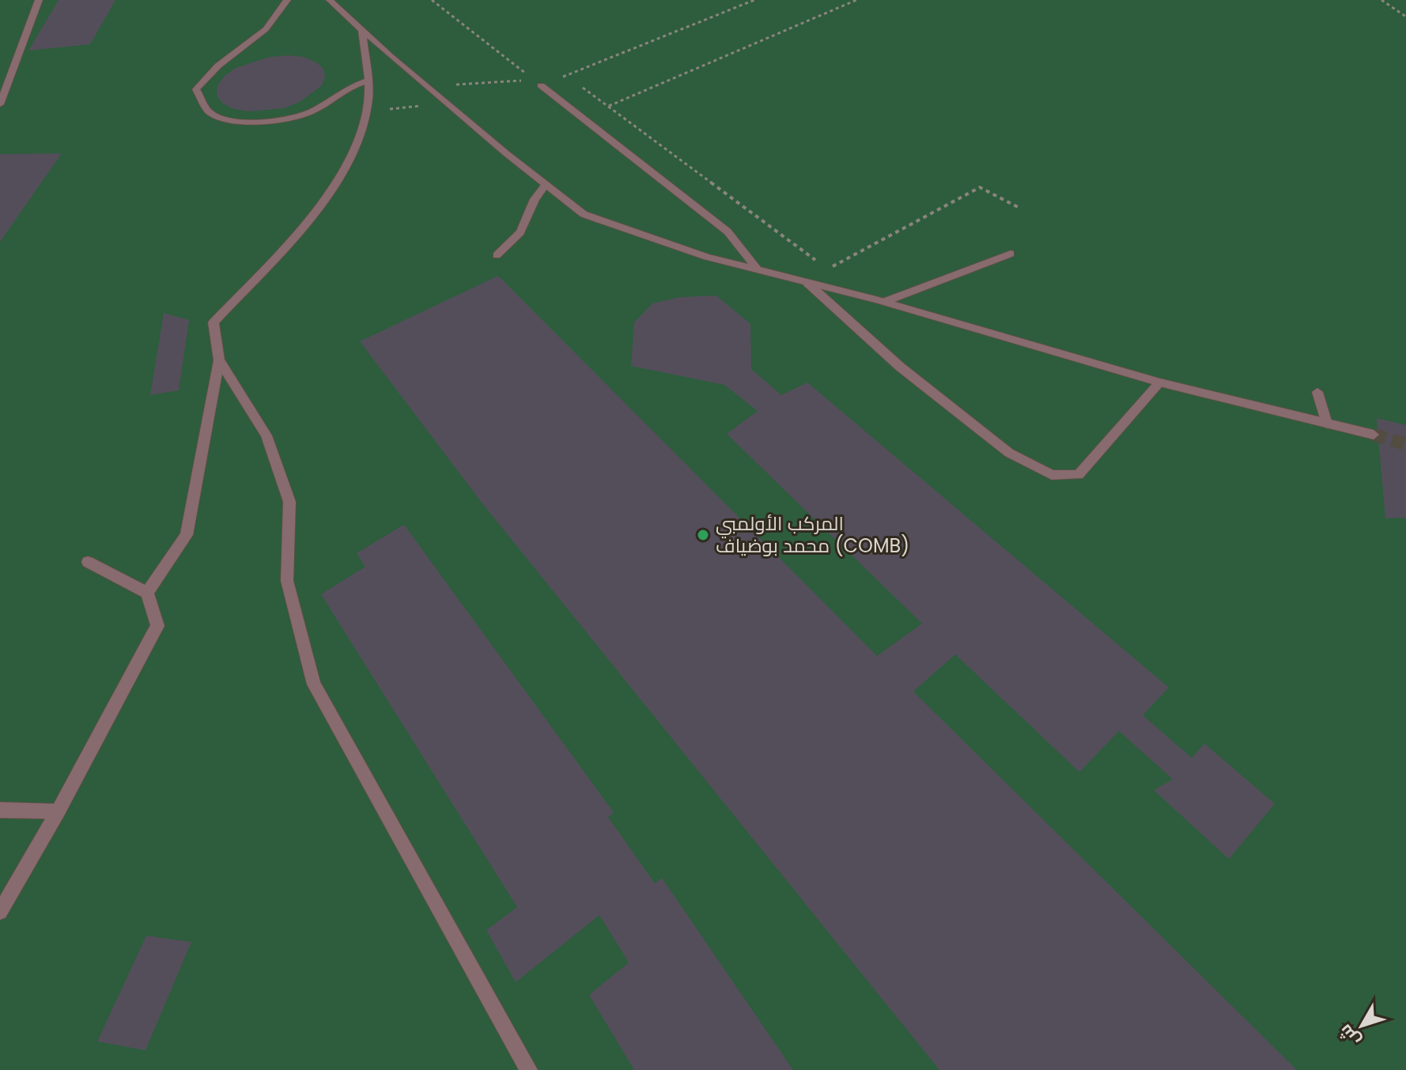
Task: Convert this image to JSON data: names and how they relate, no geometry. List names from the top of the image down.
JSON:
{
  "places": ["المركب الأولمبي محمد بوضياف (COMB)"],
  "north": "bottom left"
}
